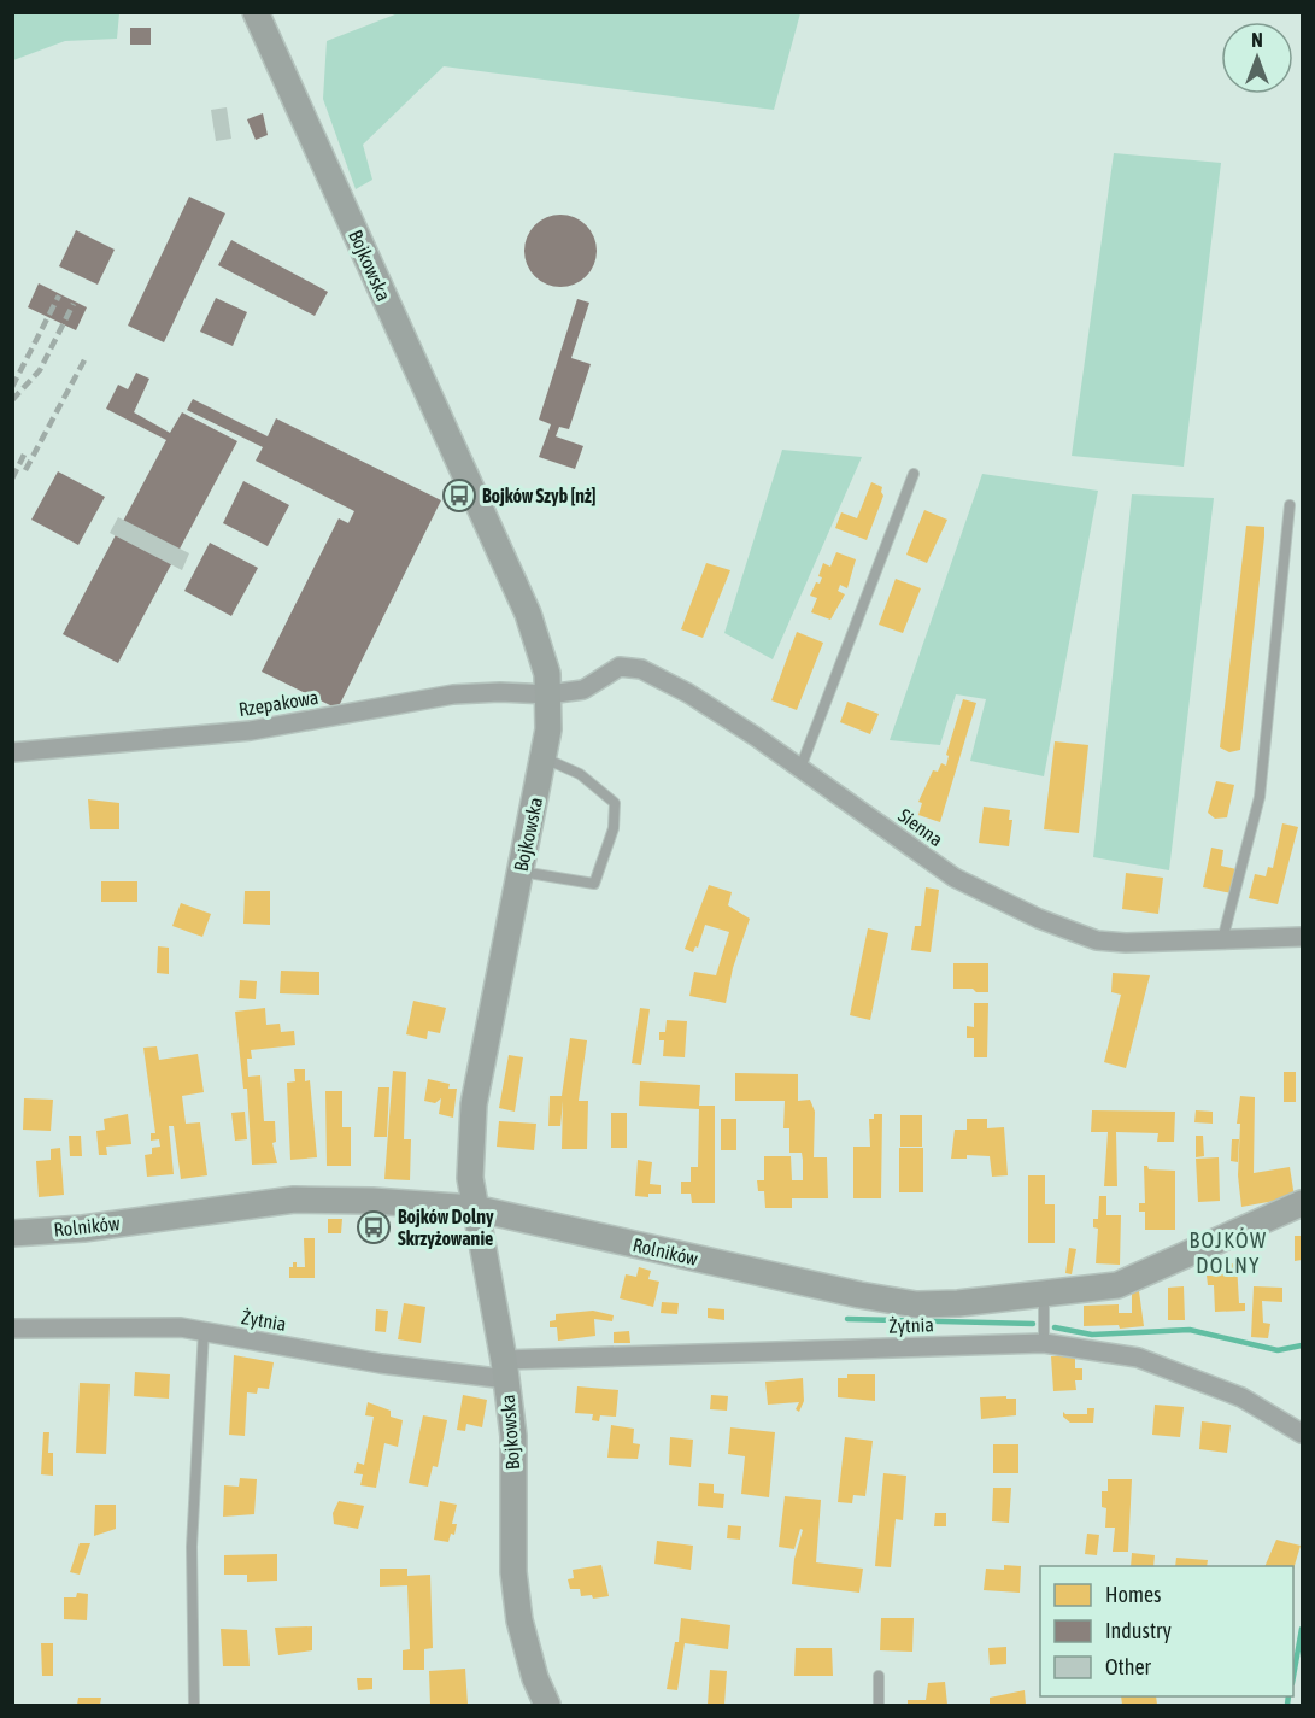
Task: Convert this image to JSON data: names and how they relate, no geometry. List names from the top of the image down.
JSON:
{
  "streets": {
    "street": [
      "Bojkowska",
      "Rzepakowa",
      "Sienna",
      "Rolników",
      "Żytnia"
    ]
  },
  "crossings": [
    ["Bojkowska", "Rzepakowa"],
    ["Bojkowska", "Sienna"],
    ["Bojkowska", "Rolników"],
    ["Bojkowska", "Żytnia"],
    ["Rzepakowa", "Sienna"]
  ],
  "districts": ["BOJKÓW DOLNY"],
  "places": {
    "bus stop": ["Bojków Szyb [nż]", "Bojków Dolny Skrzyżowanie"]
  },
  "legend": ["Homes", "Industry", "Other"],
  "north": "top"
}
